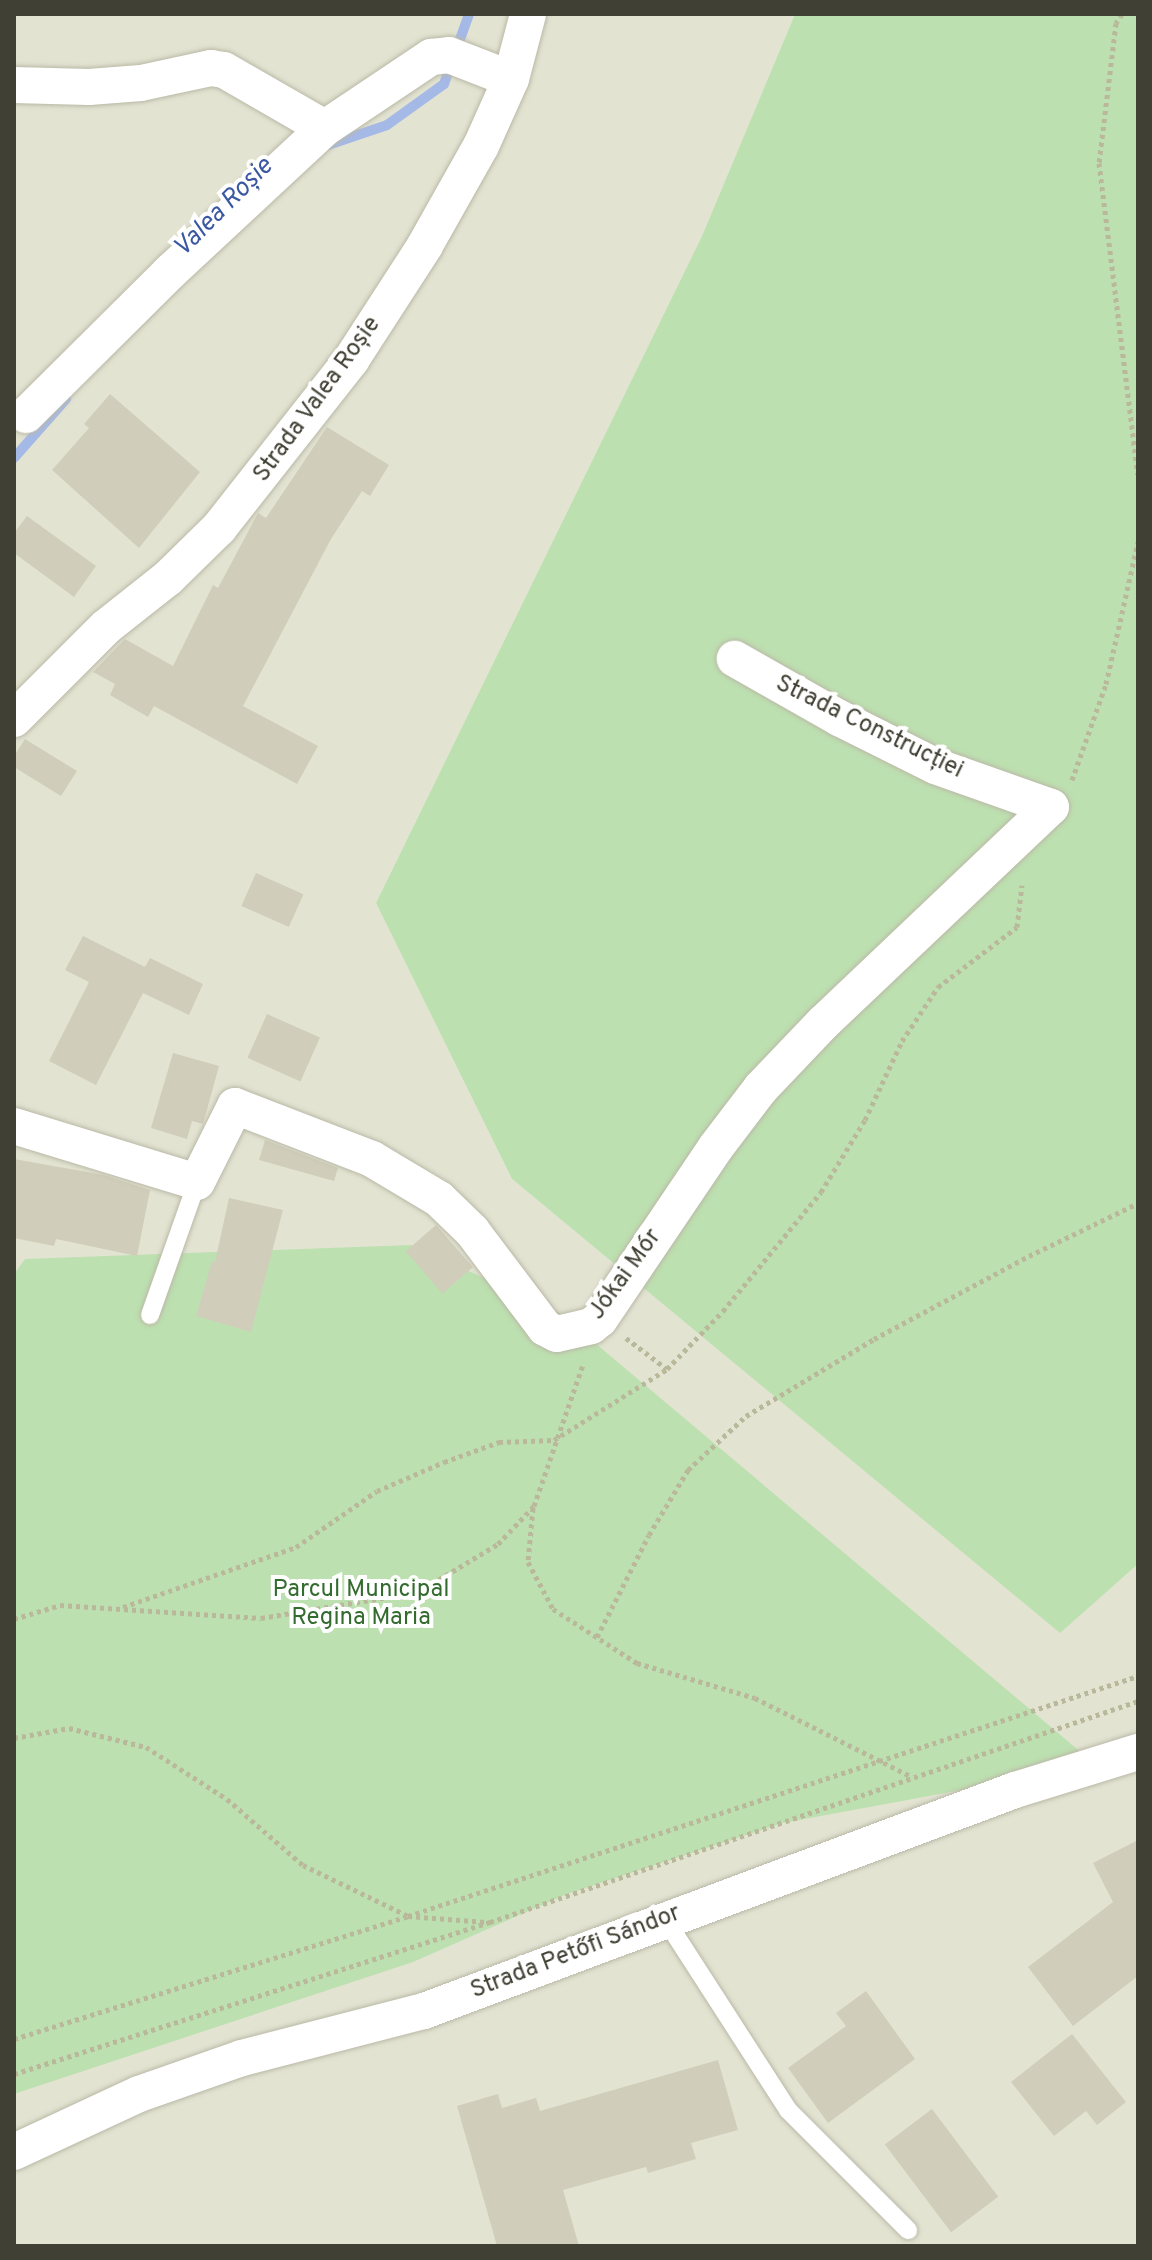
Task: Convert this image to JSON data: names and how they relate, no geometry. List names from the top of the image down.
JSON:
{
  "streets": {
    "street": [
      "Strada Valea Roșie",
      "Strada Construcției",
      "Jókai Mór",
      "Strada Petőfi Sándor"
    ]
  },
  "crossings": [
    ["Strada Construcției", "Jókai Mór"]
  ],
  "water": ["Valea Roșie"],
  "parks": ["Parcul Municipal Regina Maria"]
}
